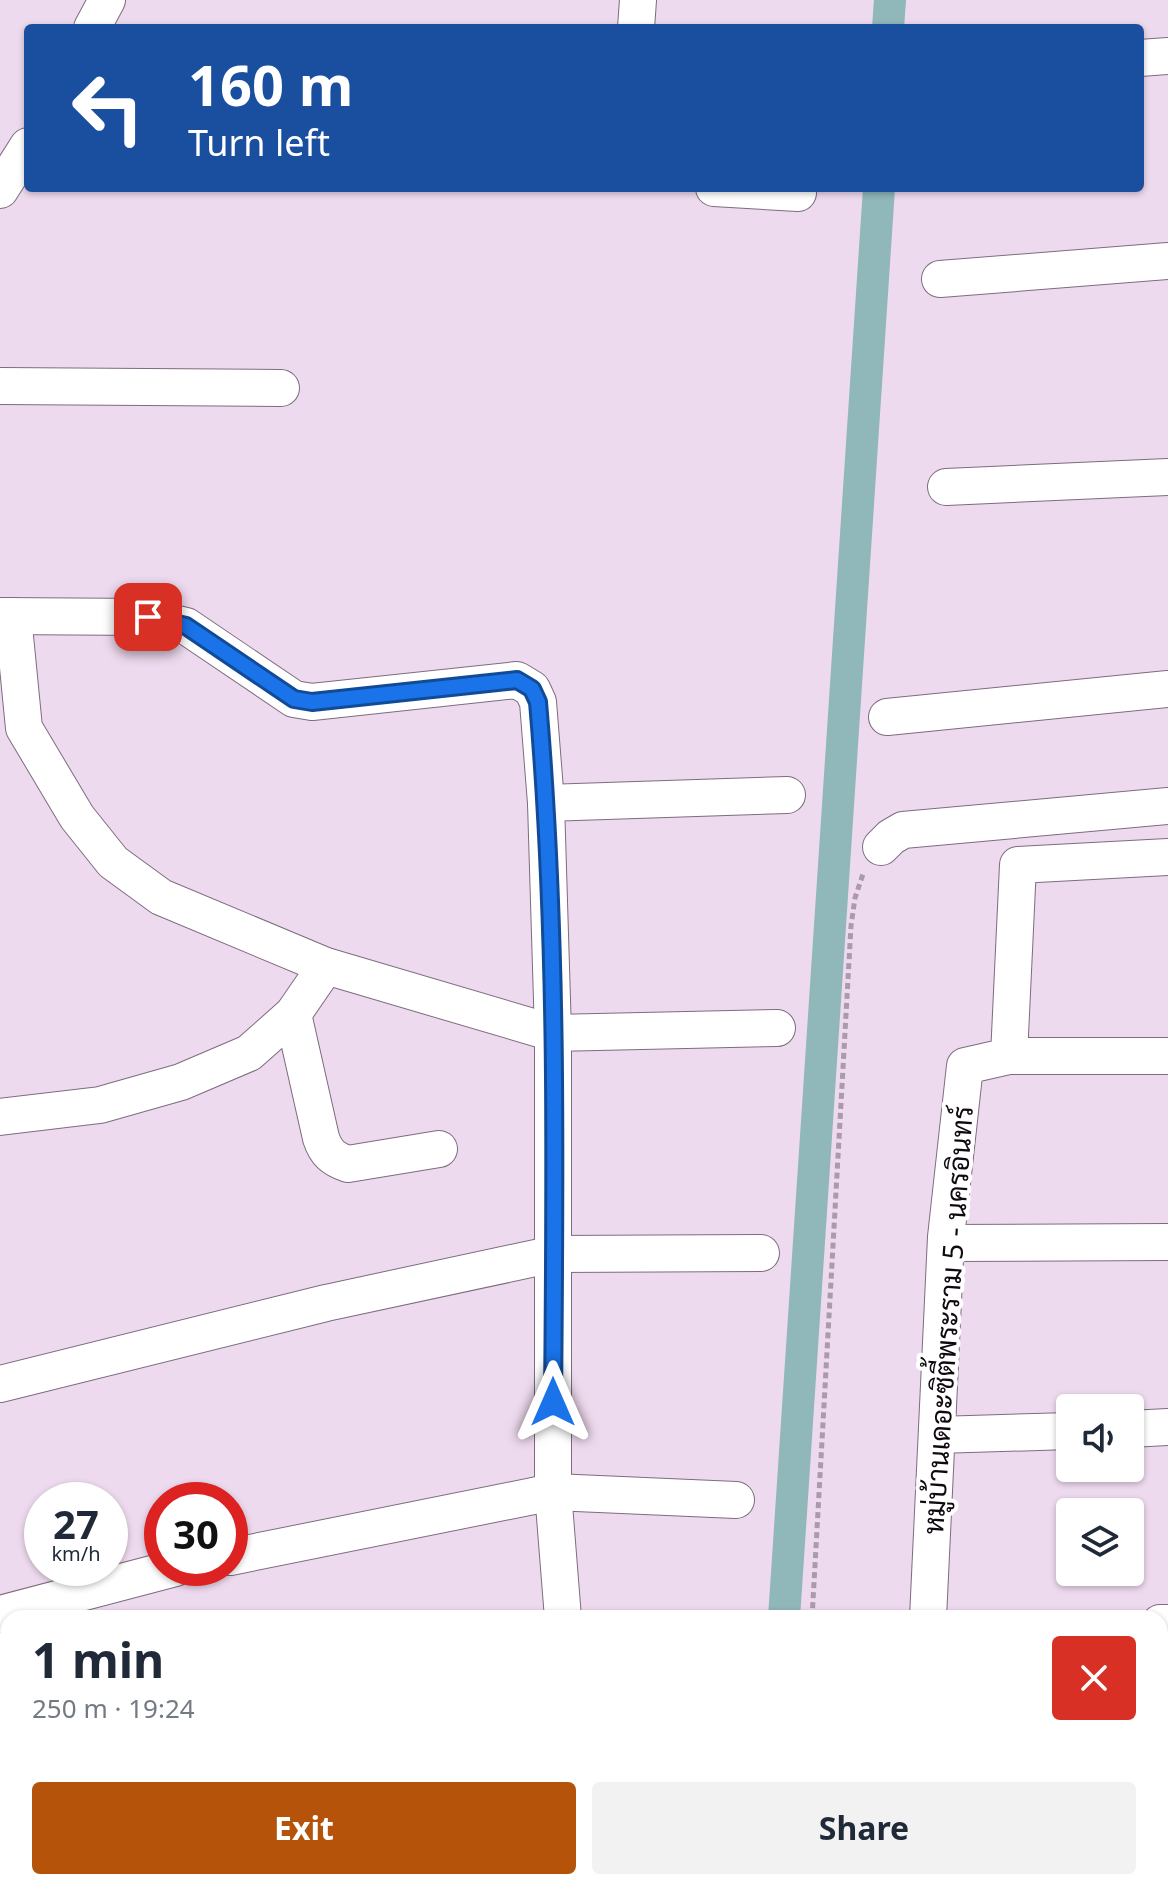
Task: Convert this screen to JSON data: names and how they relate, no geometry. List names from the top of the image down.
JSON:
{
  "streets": {
    "street": ["หมู่บ้านเดอะซิตี้พระราม 5 - นครอินทร์"]
  },
  "page": {
    "turn": ["160 m", "Turn left"],
    "speed": "27 km/h",
    "limit": "30",
    "heading": ["1 min", "250 m · 19:24"],
    "buttons": ["Exit", "Share"]
  }
}
